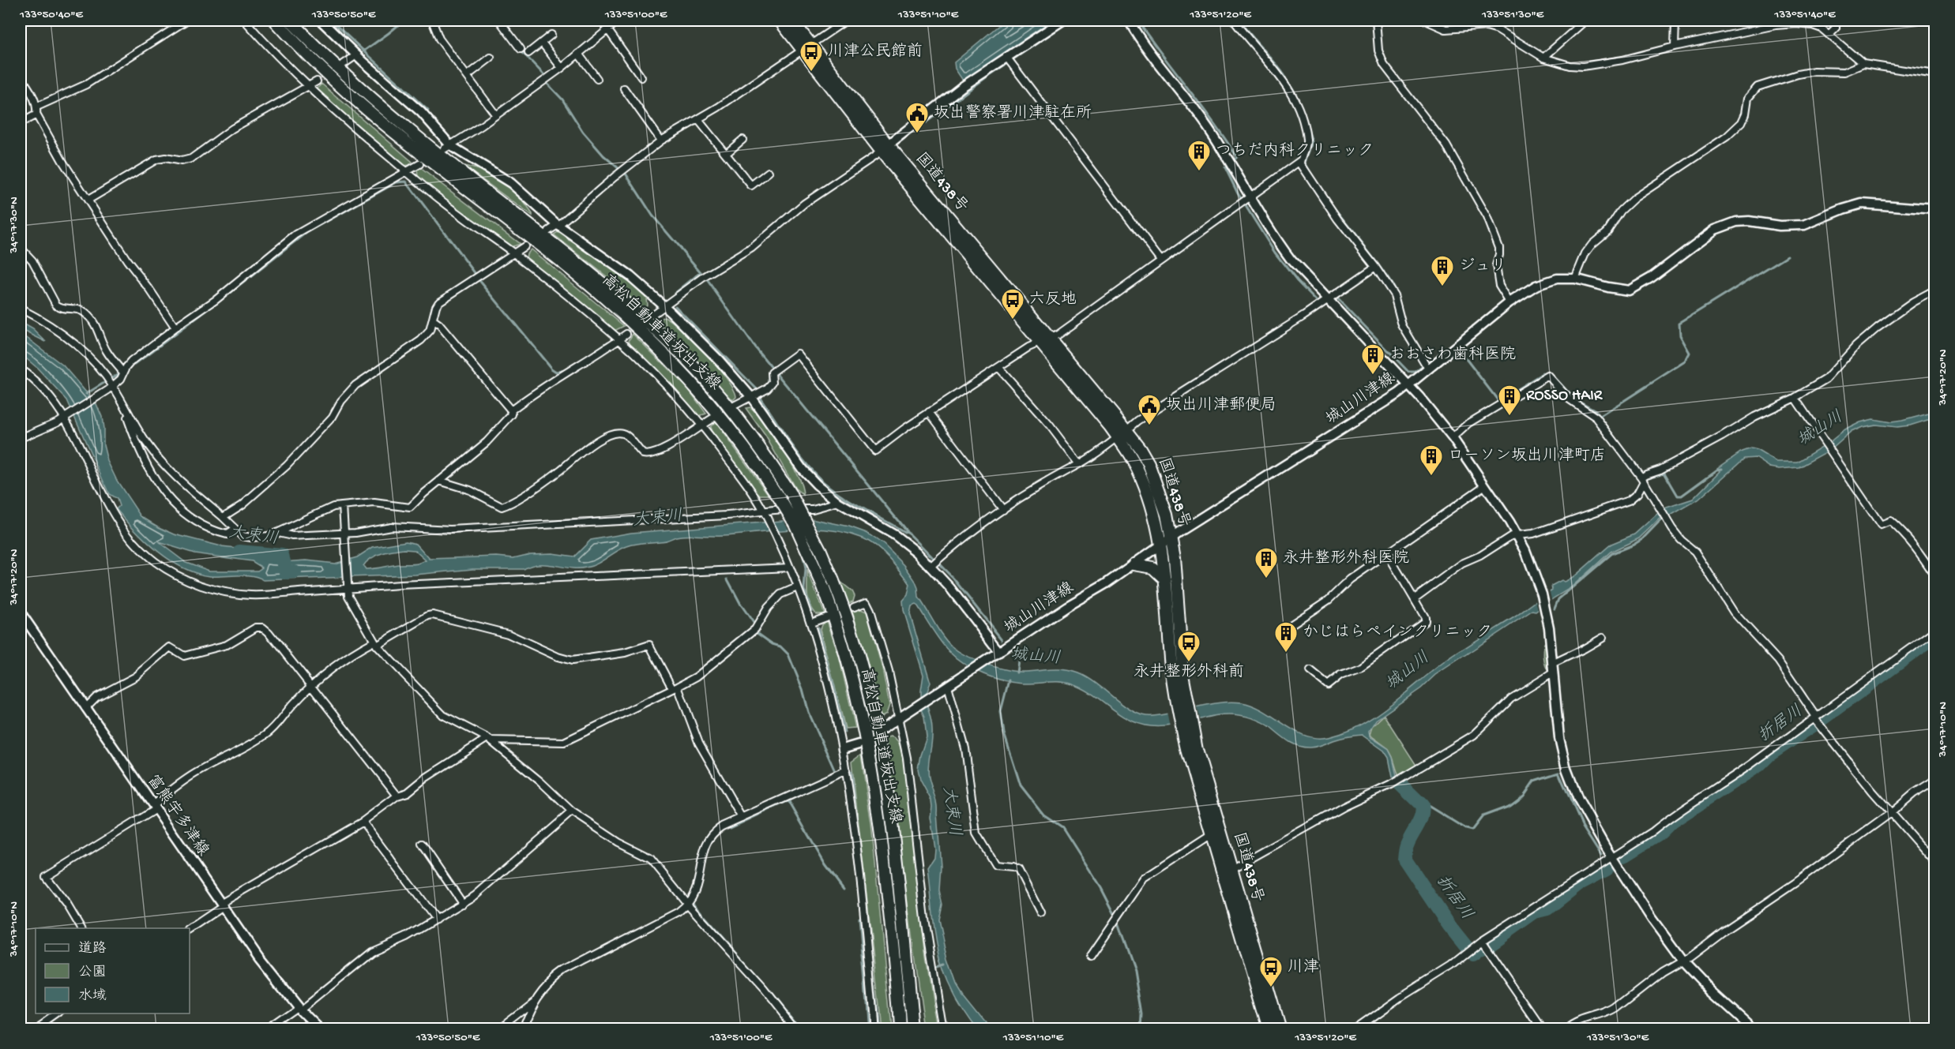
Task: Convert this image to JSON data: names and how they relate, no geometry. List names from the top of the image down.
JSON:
{
  "streets": {
    "highway": ["国道438号", "高松自動車道坂出支線"],
    "street": ["城山川津線", "富熊宇多津線"]
  },
  "crossings": [
    ["国道438号", "城山川津線"]
  ],
  "water": ["城山川", "大束川", "折居川"],
  "places": {
    "bus stop": [
      "川津公民館前",
      "六反地",
      "永井整形外科前",
      "川津"
    ],
    "public building": ["坂出警察署川津駐在所", "坂出川津郵便局"],
    "building": [
      "つちだ内科クリニック",
      "ジュリ",
      "おおさわ歯科医院",
      "ROSSO HAIR",
      "ローソン坂出川津町店",
      "永井整形外科医院",
      "かじはらペインクリニック"
    ]
  },
  "legend": ["道路", "公園", "水域"],
  "coordinates": [
    "133°50'40\"E",
    "133°50'50\"E",
    "133°51'00\"E",
    "133°51'10\"E",
    "133°51'20\"E",
    "133°51'30\"E",
    "133°51'40\"E",
    "34°17'30\"N",
    "34°17'20\"N",
    "34°17'10\"N"
  ]
}
